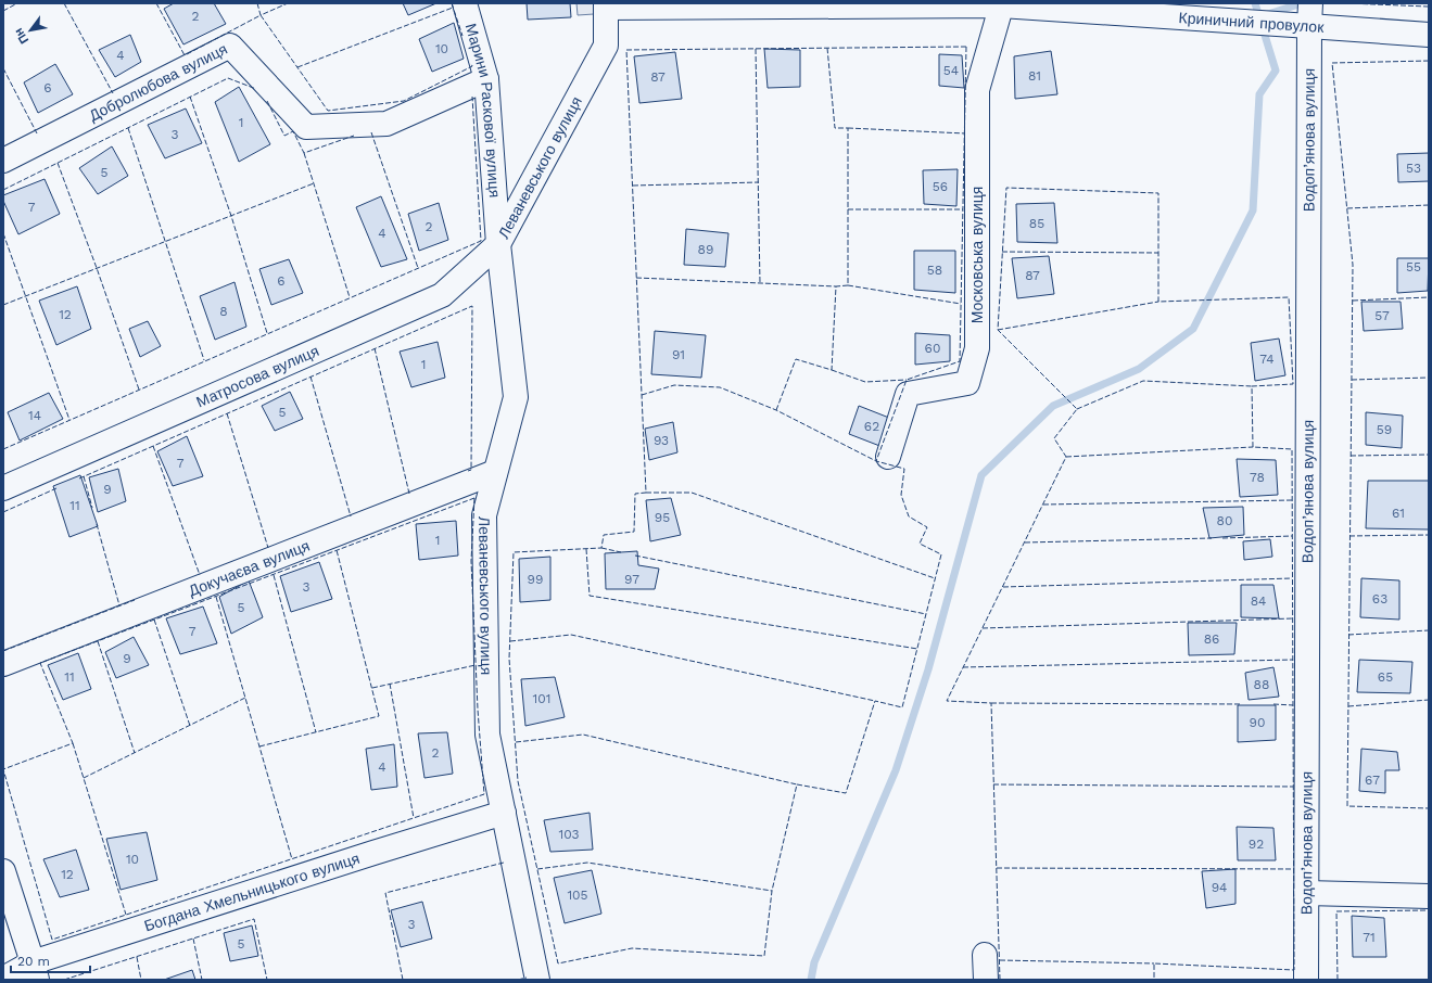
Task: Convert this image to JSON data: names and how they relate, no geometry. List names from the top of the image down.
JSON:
{
  "streets": {
    "street": [
      "Криничний провулок",
      "Добролюбова вулиця",
      "Марини Раскової вулиця",
      "Водоп’янова вулиця",
      "Леваневського вулиця",
      "Московська вулиця",
      "Матросова вулиця",
      "Докучаєва вулиця",
      "Богдана Хмельницького вулиця"
    ]
  },
  "crossings": [
    ["Криничний провулок", "Водоп’янова вулиця"],
    ["Криничний провулок", "Леваневського вулиця"],
    ["Криничний провулок", "Московська вулиця"],
    ["Добролюбова вулиця", "Марини Раскової вулиця"],
    ["Марини Раскової вулиця", "Леваневського вулиця"],
    ["Марини Раскової вулиця", "Матросова вулиця"],
    ["Леваневського вулиця", "Матросова вулиця"],
    ["Леваневського вулиця", "Докучаєва вулиця"],
    ["Леваневського вулиця", "Богдана Хмельницького вулиця"]
  ],
  "house_numbers": [
    "2",
    "10",
    "4",
    "54",
    "81",
    "87",
    "6",
    "1",
    "3",
    "53",
    "5",
    "56",
    "7",
    "85",
    "2",
    "4",
    "89",
    "55",
    "58",
    "87",
    "6",
    "8",
    "12",
    "57",
    "60",
    "91",
    "74",
    "1",
    "5",
    "14",
    "62",
    "59",
    "93",
    "7",
    "78",
    "9",
    "11",
    "61",
    "95",
    "80",
    "1",
    "99",
    "97",
    "3",
    "63",
    "84",
    "5",
    "7",
    "86",
    "9",
    "11",
    "65",
    "88",
    "101",
    "90",
    "2",
    "4",
    "67",
    "103",
    "92",
    "10",
    "12",
    "94",
    "105",
    "3",
    "71",
    "5"
  ],
  "scale_bar": "20 m",
  "north": "bottom left"
}
